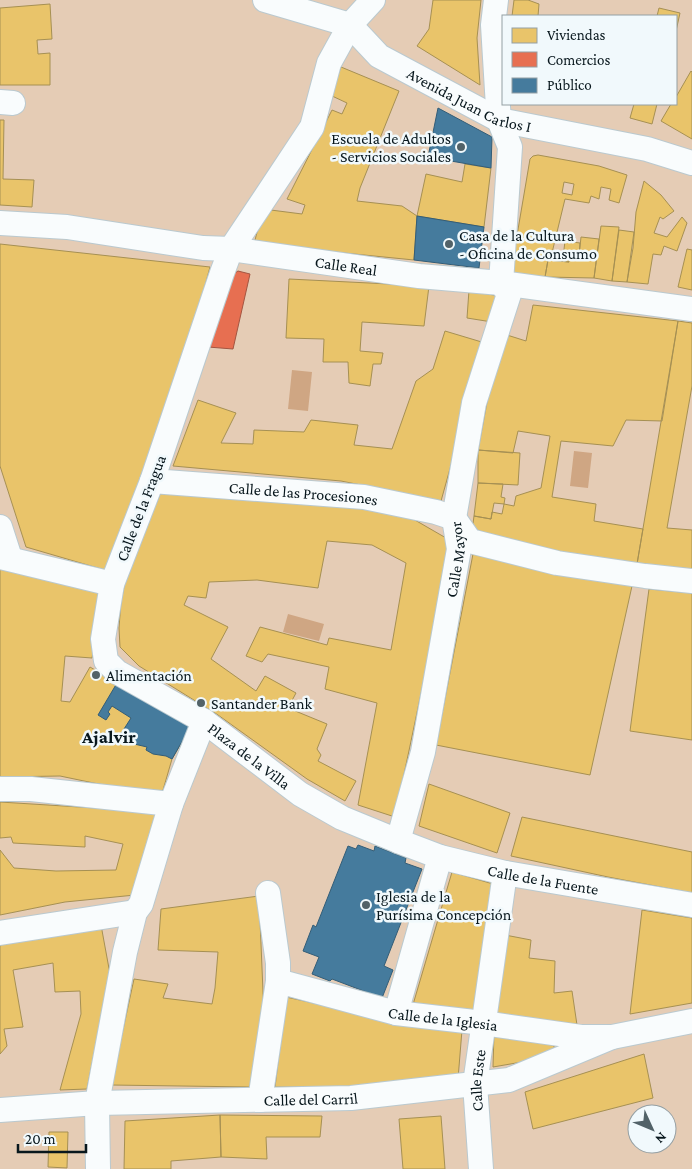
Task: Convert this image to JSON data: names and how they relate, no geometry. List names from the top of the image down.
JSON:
{
  "streets": {
    "street": [
      "Avenida Juan Carlos I",
      "Calle Real",
      "Calle de las Procesiones",
      "Calle de la Fragua",
      "Calle Mayor",
      "Plaza de la Villa",
      "Calle de la Fuente",
      "Calle de la Iglesia",
      "Calle Este",
      "Calle del Carril"
    ]
  },
  "crossings": [
    ["Avenida Juan Carlos I", "Calle de la Fragua"],
    ["Calle Real", "Calle de la Fragua"],
    ["Calle Real", "Calle Mayor"],
    ["Calle de las Procesiones", "Calle de la Fragua"],
    ["Calle de las Procesiones", "Calle Mayor"],
    ["Calle de la Fragua", "Plaza de la Villa"],
    ["Calle Mayor", "Plaza de la Villa"],
    ["Calle Mayor", "Calle de la Fuente"],
    ["Plaza de la Villa", "Calle de la Fuente"],
    ["Plaza de la Villa", "Calle del Carril"],
    ["Calle de la Fuente", "Calle Este"],
    ["Calle de la Iglesia", "Calle Este"],
    ["Calle de la Iglesia", "Calle del Carril"],
    ["Calle Este", "Calle del Carril"]
  ],
  "districts": ["Ajalvir"],
  "places": [
    "Escuela de Adultos - Servicios Sociales",
    "Casa de la Cultura - Oficina de Consumo",
    "Alimentación",
    "Santander Bank",
    "Iglesia de la Purísima Concepción"
  ],
  "legend": ["Viviendas", "Comercios", "Público"],
  "scale_bar": "20 m",
  "north": "bottom right"
}
